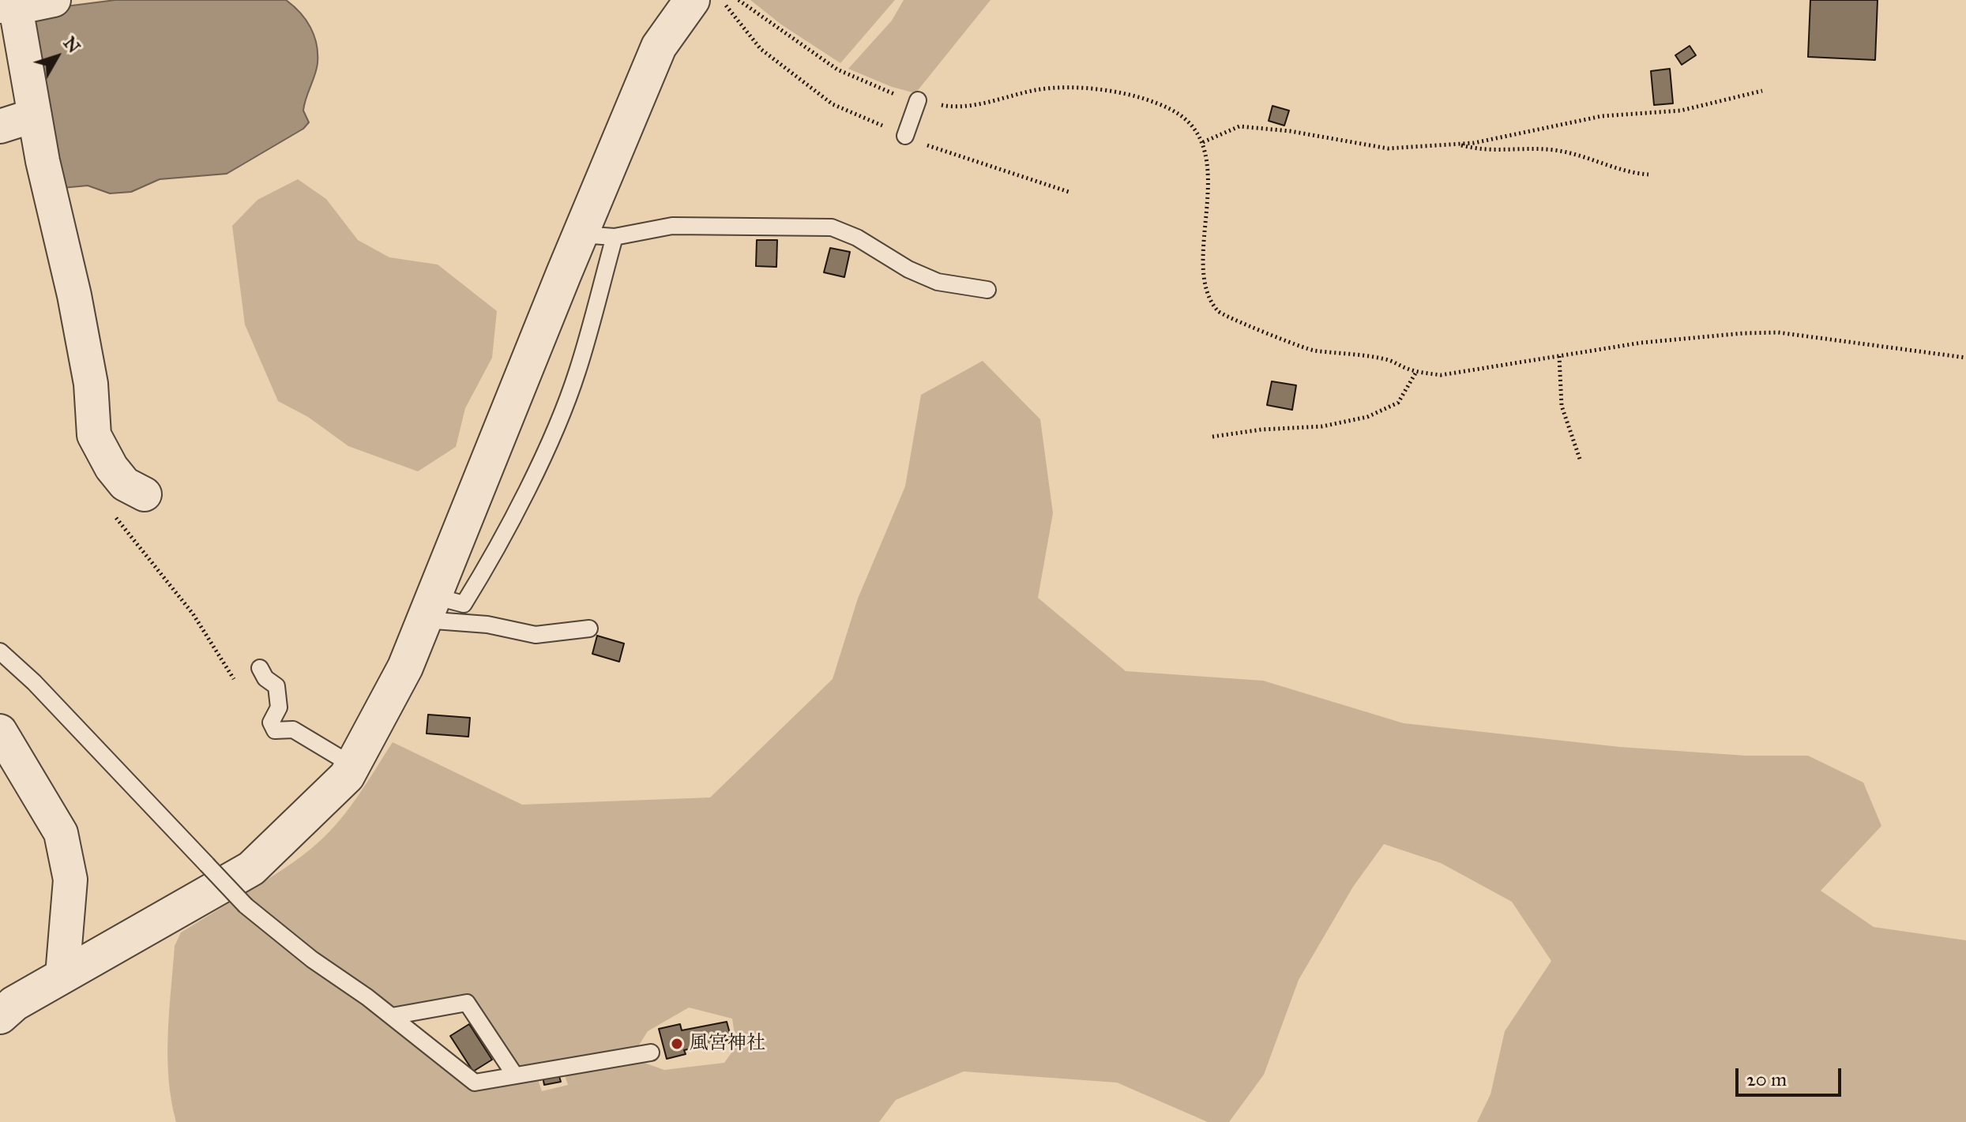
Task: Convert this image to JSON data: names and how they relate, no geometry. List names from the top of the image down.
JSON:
{
  "places": ["風宮神社"],
  "scale_bar": "20 m",
  "north": "top right"
}
